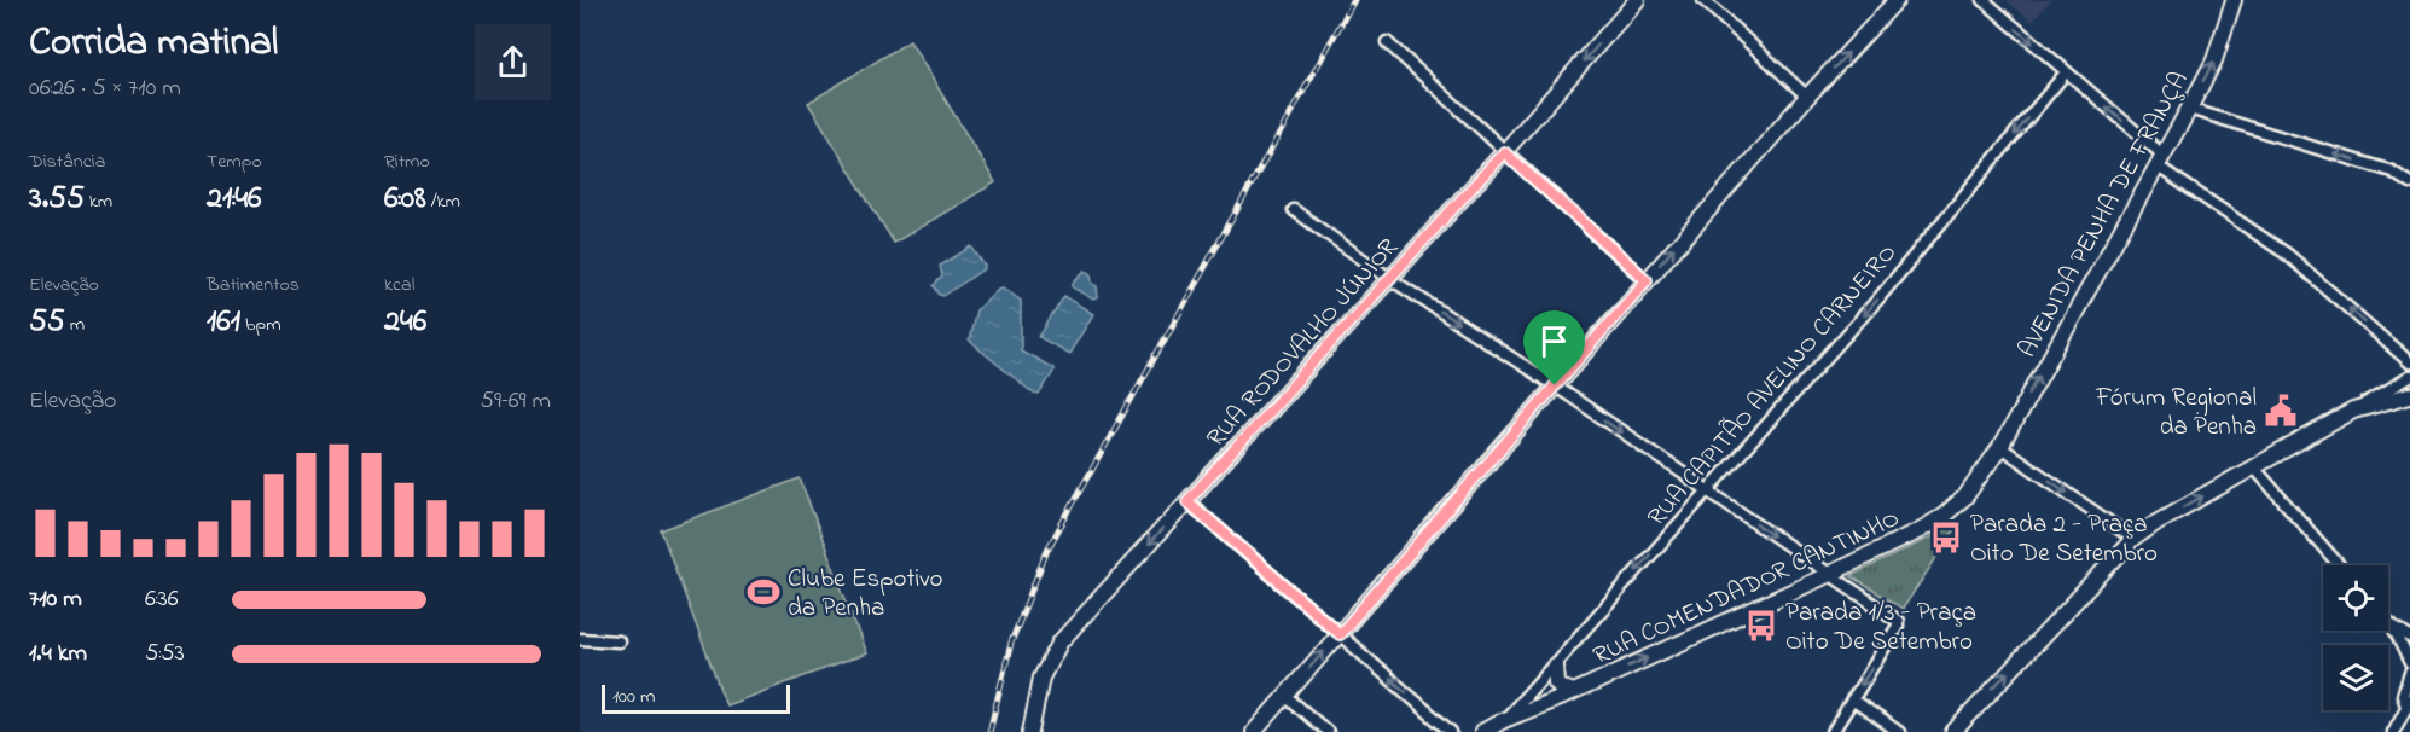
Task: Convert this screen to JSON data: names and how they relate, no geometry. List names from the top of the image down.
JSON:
{
  "streets": {
    "main road": ["AVENIDA PENHA DE FRANÇA", "RUA RODOVALHO JÚNIOR", "RUA COMENDADOR CANTINHO"],
    "street": ["RUA CAPITÃO AVELINO CARNEIRO"]
  },
  "crossings": [
    ["AVENIDA PENHA DE FRANÇA", "RUA COMENDADOR CANTINHO"],
    ["RUA CAPITÃO AVELINO CARNEIRO", "RUA COMENDADOR CANTINHO"]
  ],
  "one_way": [
    "AVENIDA PENHA DE FRANÇA",
    "RUA RODOVALHO JÚNIOR",
    "RUA CAPITÃO AVELINO CARNEIRO",
    "RUA COMENDADOR CANTINHO"
  ],
  "places": {
    "public building": ["Fórum Regional da Penha"],
    "bus stop": ["Parada 2 - Praça Oito De Setembro", "Parada 1/3 - Praça Oito De Setembro"],
    "sports": ["Clube Espotivo da Penha"]
  },
  "scale_bar": "100 m",
  "page": {
    "heading": ["Corrida matinal", "06:26 · 5 × 710 m"],
    "stats": [
      ["Distância", "3.55 km"],
      ["Tempo", "21:46"],
      ["Ritmo", "6:08 /km"],
      ["Elevação", "55 m"],
      ["Batimentos", "161 bpm"],
      ["kcal", "246"]
    ],
    "chart": ["Elevação", "59–69 m"],
    "list": [
      {
        "name": "710 m",
        "note": "6:36"
      },
      {
        "name": "1.4 km",
        "note": "5:53"
      }
    ],
    "scale": "100 m"
  }
}
